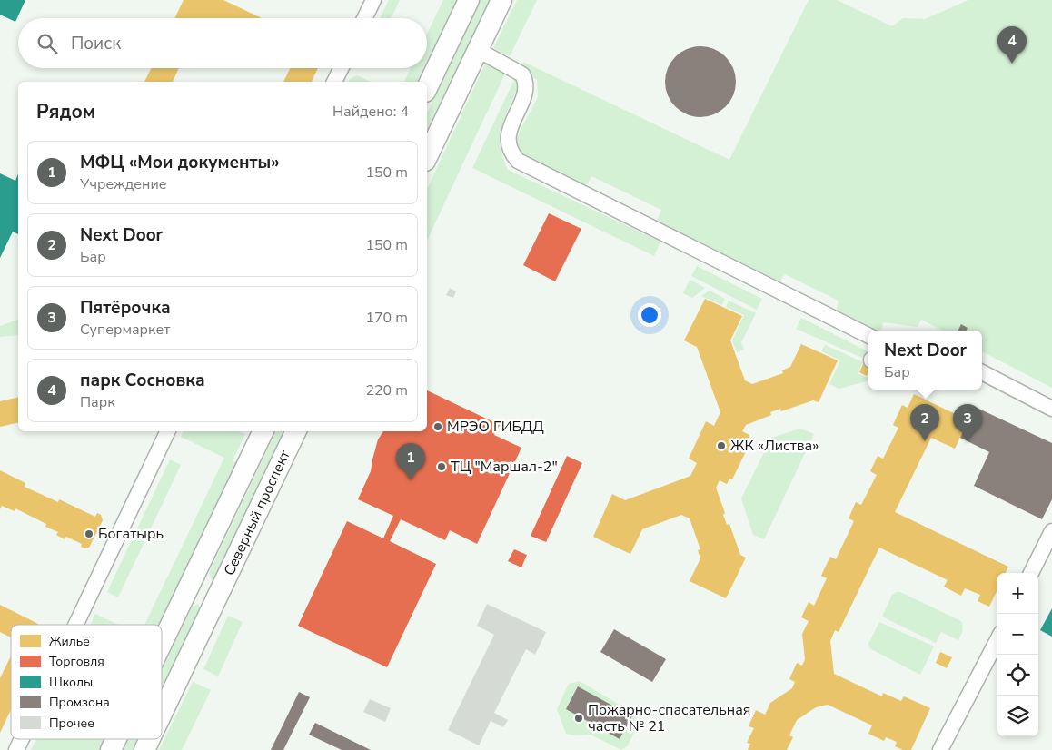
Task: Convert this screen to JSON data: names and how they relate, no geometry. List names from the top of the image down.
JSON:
{
  "streets": {
    "main road": ["Северный проспект"]
  },
  "places": [
    "МРЭО ГИБДД",
    "ЖК «Листва»",
    "ТЦ \"Маршал-2\"",
    "Богатырь",
    "Пожарно-спасательная часть № 21"
  ],
  "legend": [
    "Жильё",
    "Торговля",
    "Школы",
    "Промзона",
    "Прочее"
  ],
  "page": {
    "search": "Поиск",
    "pins": [
      "4",
      "2",
      "3",
      "1"
    ],
    "heading": ["Рядом", "Найдено: 4"],
    "list": [
      {
        "mark": "1",
        "name": "МФЦ «Мои документы»",
        "note": "Учреждение",
        "value": "150 m"
      },
      {
        "mark": "2",
        "name": "Next Door",
        "note": "Бар",
        "value": "150 m"
      },
      {
        "mark": "3",
        "name": "Пятёрочка",
        "note": "Супермаркет",
        "value": "170 m"
      },
      {
        "mark": "4",
        "name": "парк Сосновка",
        "note": "Парк",
        "value": "220 m"
      }
    ],
    "popup": ["Next Door", "Бар"],
    "map_buttons": ["+", "−"]
  }
}
